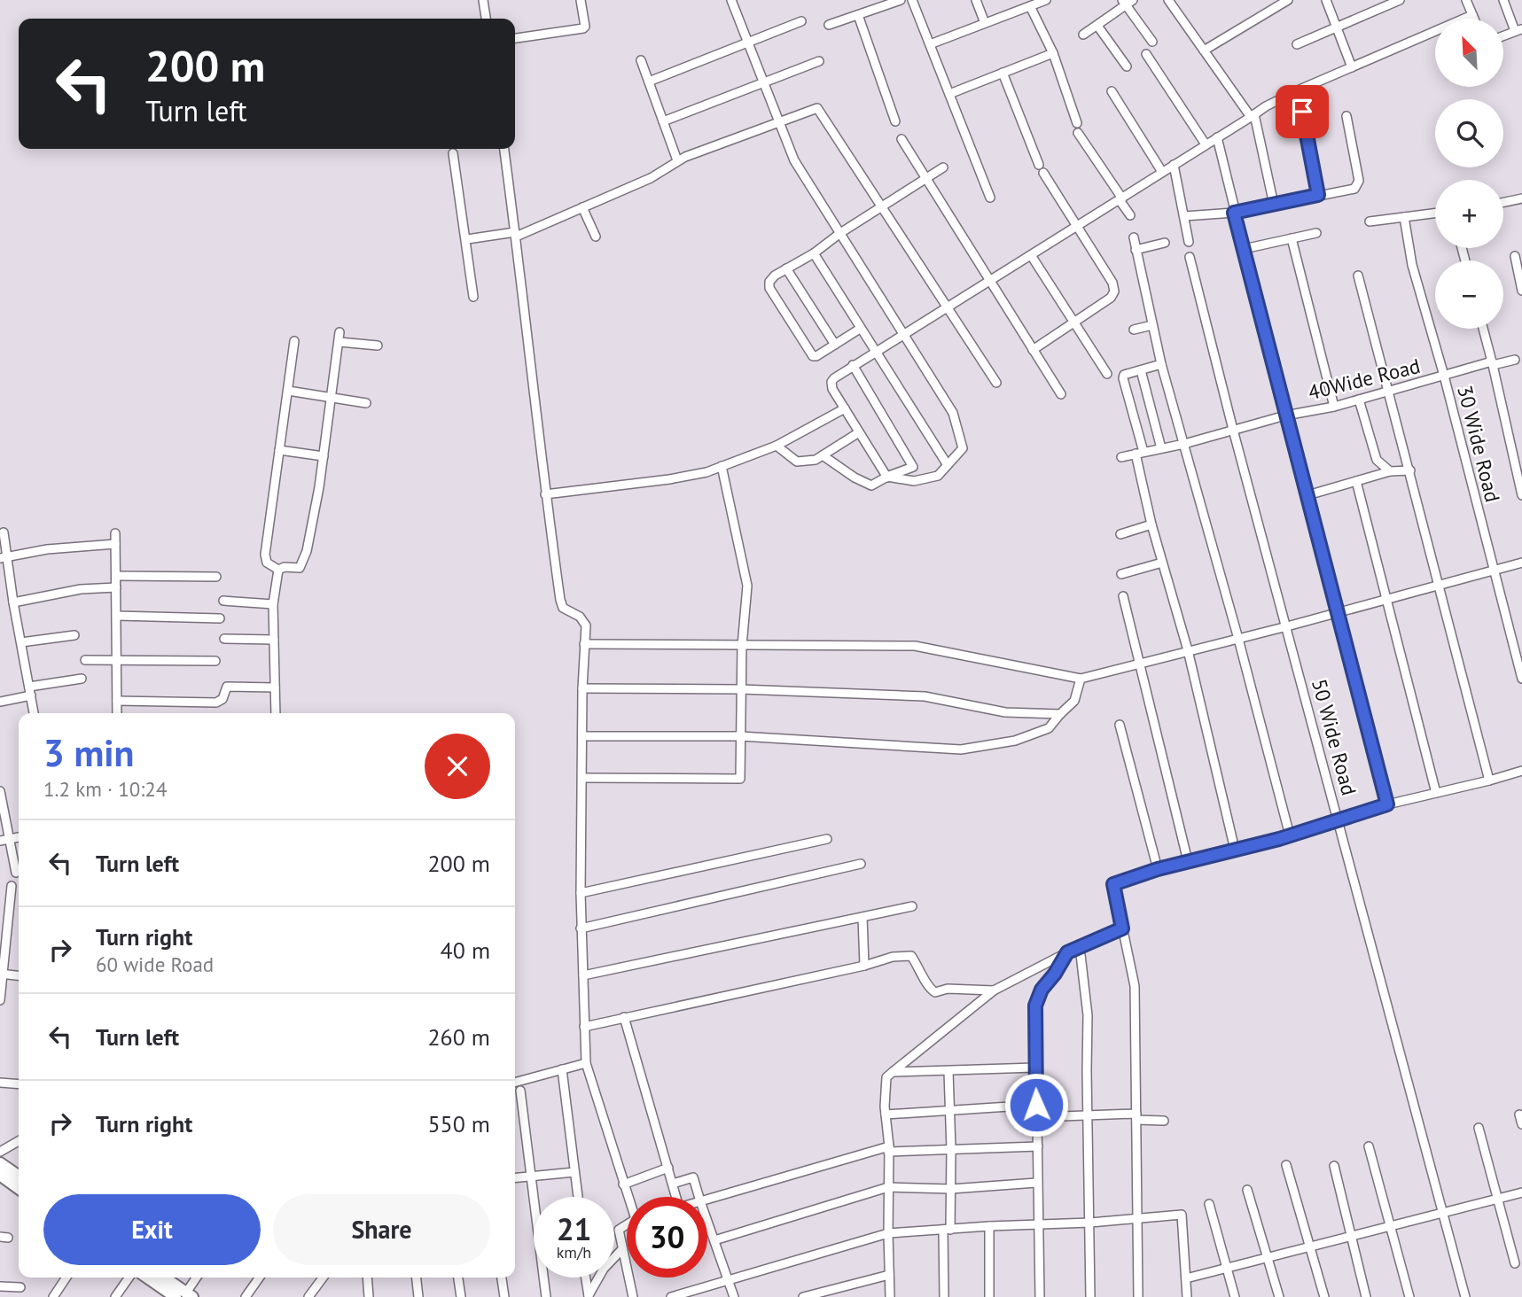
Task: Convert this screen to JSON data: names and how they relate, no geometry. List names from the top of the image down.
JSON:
{
  "streets": {
    "street": ["40Wide Road", "30 Wide Road", "50 Wide Road"]
  },
  "crossings": [
    ["40Wide Road", "30 Wide Road"],
    ["40Wide Road", "50 Wide Road"]
  ],
  "north": "top left",
  "page": {
    "map_buttons": ["+", "−"],
    "turn": ["200 m", "Turn left"],
    "heading": ["3 min", "1.2 km · 10:24"],
    "list": [
      {
        "name": "Turn left",
        "value": "200 m"
      },
      {
        "name": "Turn right",
        "note": "60 wide Road",
        "value": "40 m"
      },
      {
        "name": "Turn left",
        "value": "260 m"
      },
      {
        "name": "Turn right",
        "value": "550 m"
      }
    ],
    "buttons": ["Exit", "Share"],
    "speed": "21 km/h",
    "limit": "30"
  }
}
